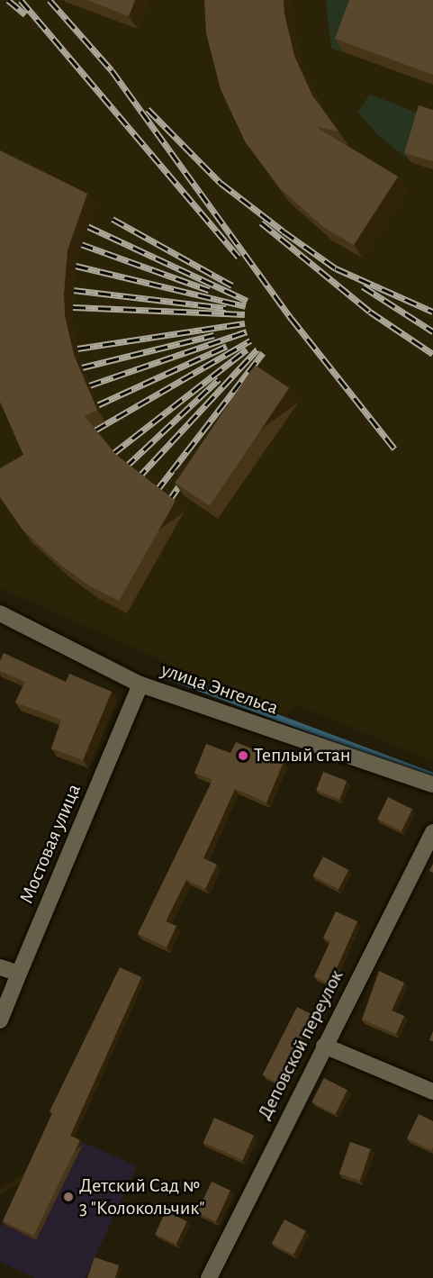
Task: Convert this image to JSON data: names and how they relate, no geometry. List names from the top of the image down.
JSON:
{
  "streets": {
    "street": ["улица Энгельса", "Мостовая улица", "Деповской переулок"]
  },
  "crossings": [
    ["улица Энгельса", "Мостовая улица"]
  ],
  "places": ["Теплый стан", "Детский Сад № 3 \"Колокольчик\""]
}
